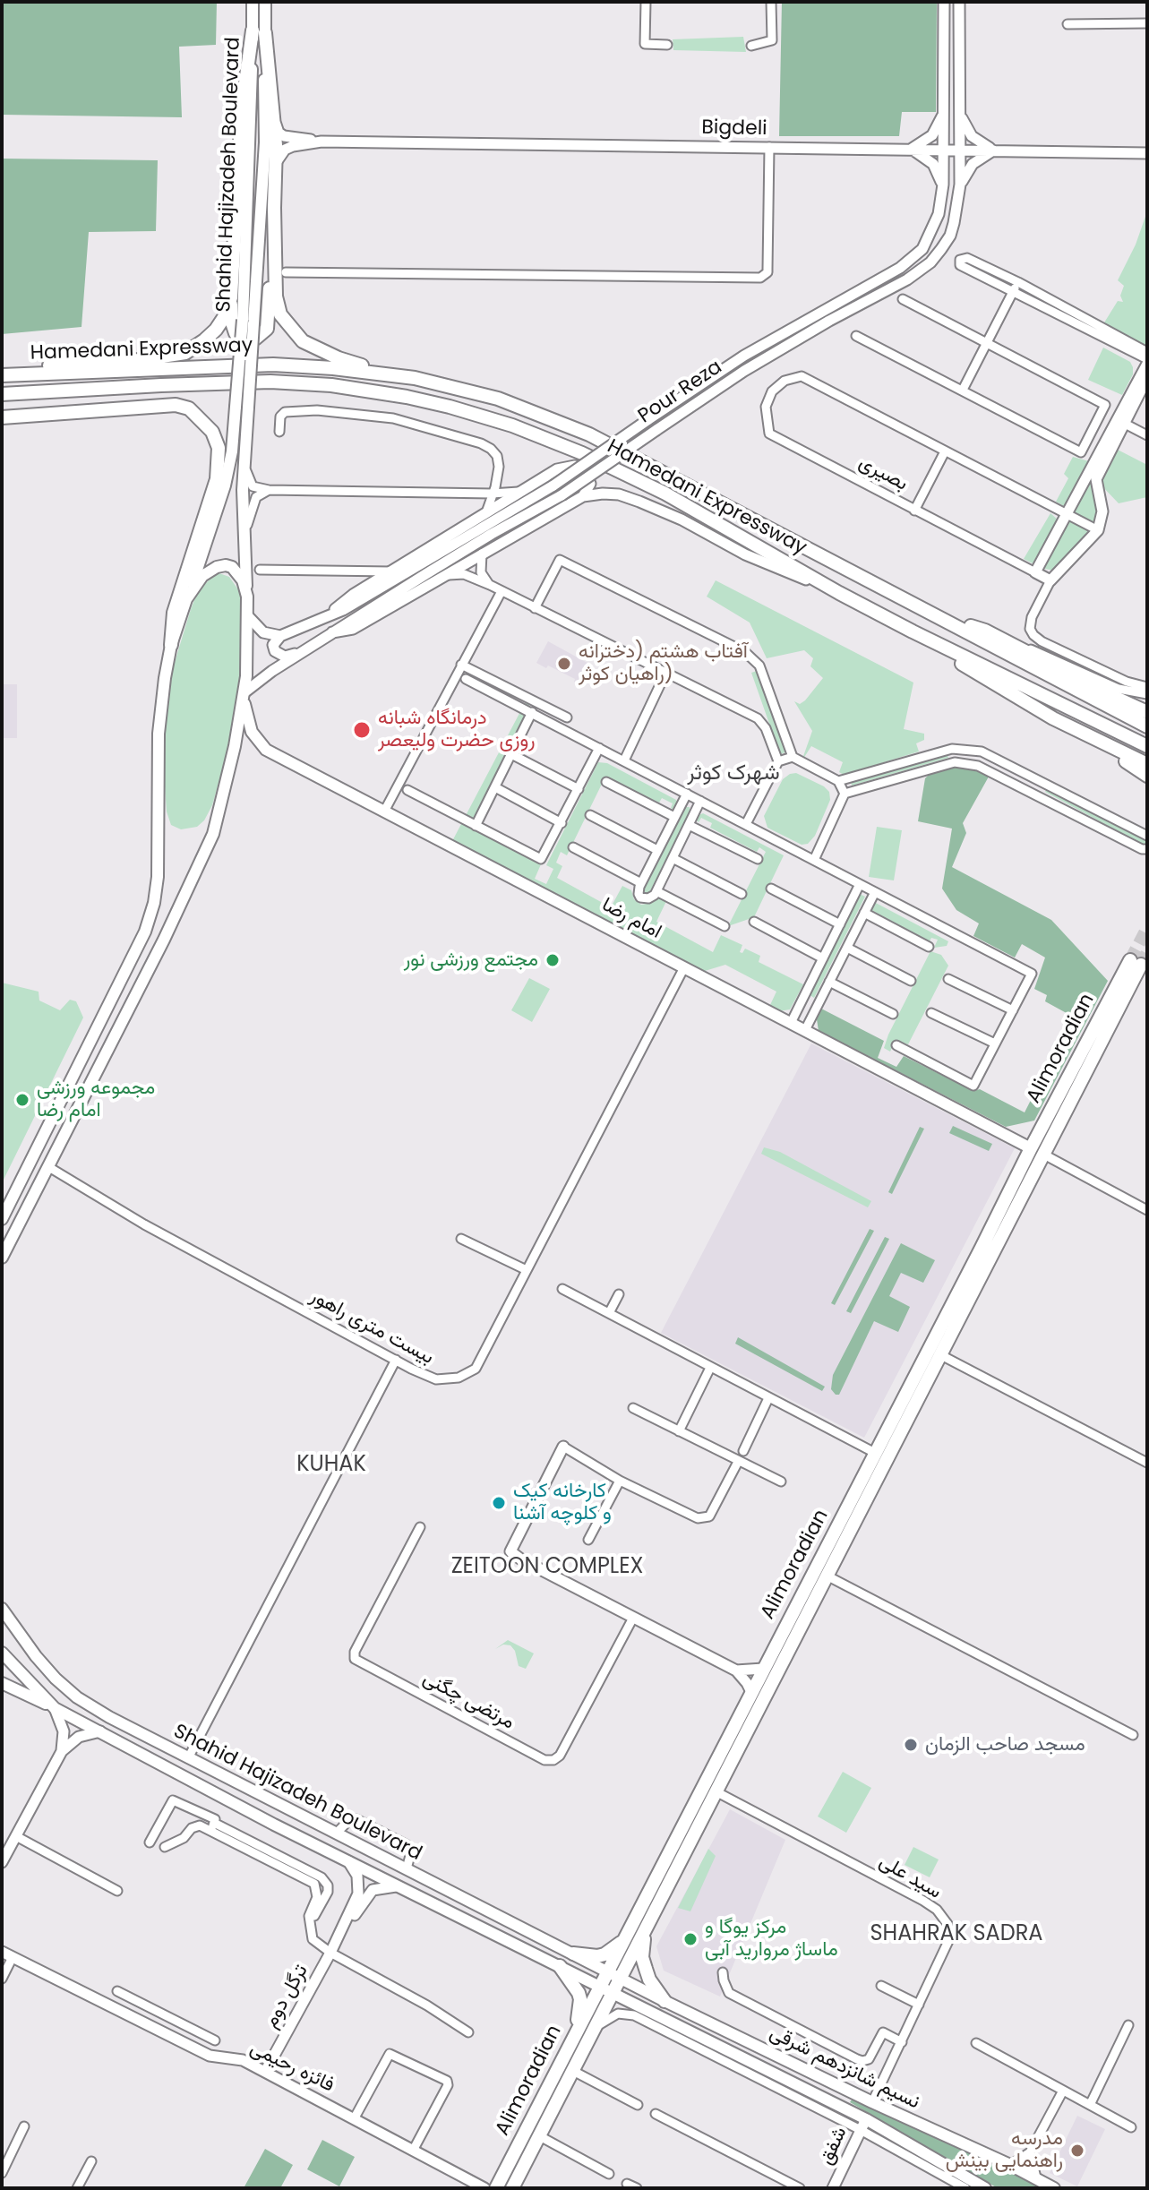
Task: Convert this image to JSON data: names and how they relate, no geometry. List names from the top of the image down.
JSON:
{
  "streets": {
    "main road": [
      "Shahid Hajizadeh Boulevard",
      "Hamedani Expressway",
      "امام رضا",
      "Alimoradian",
      "نسیم شانزدهم شرقی"
    ],
    "street": [
      "Bigdeli",
      "Pour Reza",
      "بصیری",
      "بیست متری راهور",
      "مرتضی چگنی",
      "سید علی",
      "ترگل دوم",
      "فائزه رحیمی",
      "شفق"
    ]
  },
  "crossings": [
    ["Bigdeli", "Pour Reza"],
    ["Shahid Hajizadeh Boulevard", "Pour Reza"],
    ["Shahid Hajizadeh Boulevard", "امام رضا"],
    ["Shahid Hajizadeh Boulevard", "Alimoradian"],
    ["Shahid Hajizadeh Boulevard", "ترگل دوم"],
    ["Shahid Hajizadeh Boulevard", "نسیم شانزدهم شرقی"],
    ["Pour Reza", "امام رضا"],
    ["امام رضا", "Alimoradian"],
    ["امام رضا", "بیست متری راهور"],
    ["Alimoradian", "سید علی"],
    ["Alimoradian", "نسیم شانزدهم شرقی"],
    ["سید علی", "نسیم شانزدهم شرقی"],
    ["ترگل دوم", "فائزه رحیمی"],
    ["نسیم شانزدهم شرقی", "شفق"]
  ],
  "districts": [
    "شهرک کوثر",
    "KUHAK",
    "ZEITOON COMPLEX",
    "SHAHRAK SADRA"
  ],
  "places": [
    "آفتاب هشتم (دخترانه راهیان کوثر)",
    "درمانگاه شبانه روزی حضرت ولیعصر",
    "مجتمع ورزشی نور",
    "مجموعه ورزشی امام رضا",
    "کارخانه کیک و کلوچه آشنا",
    "مسجد صاحب الزمان",
    "مرکز یوگا و ماساژ مروارید آبی",
    "مدرسه راهنمایی بینش"
  ]
}
